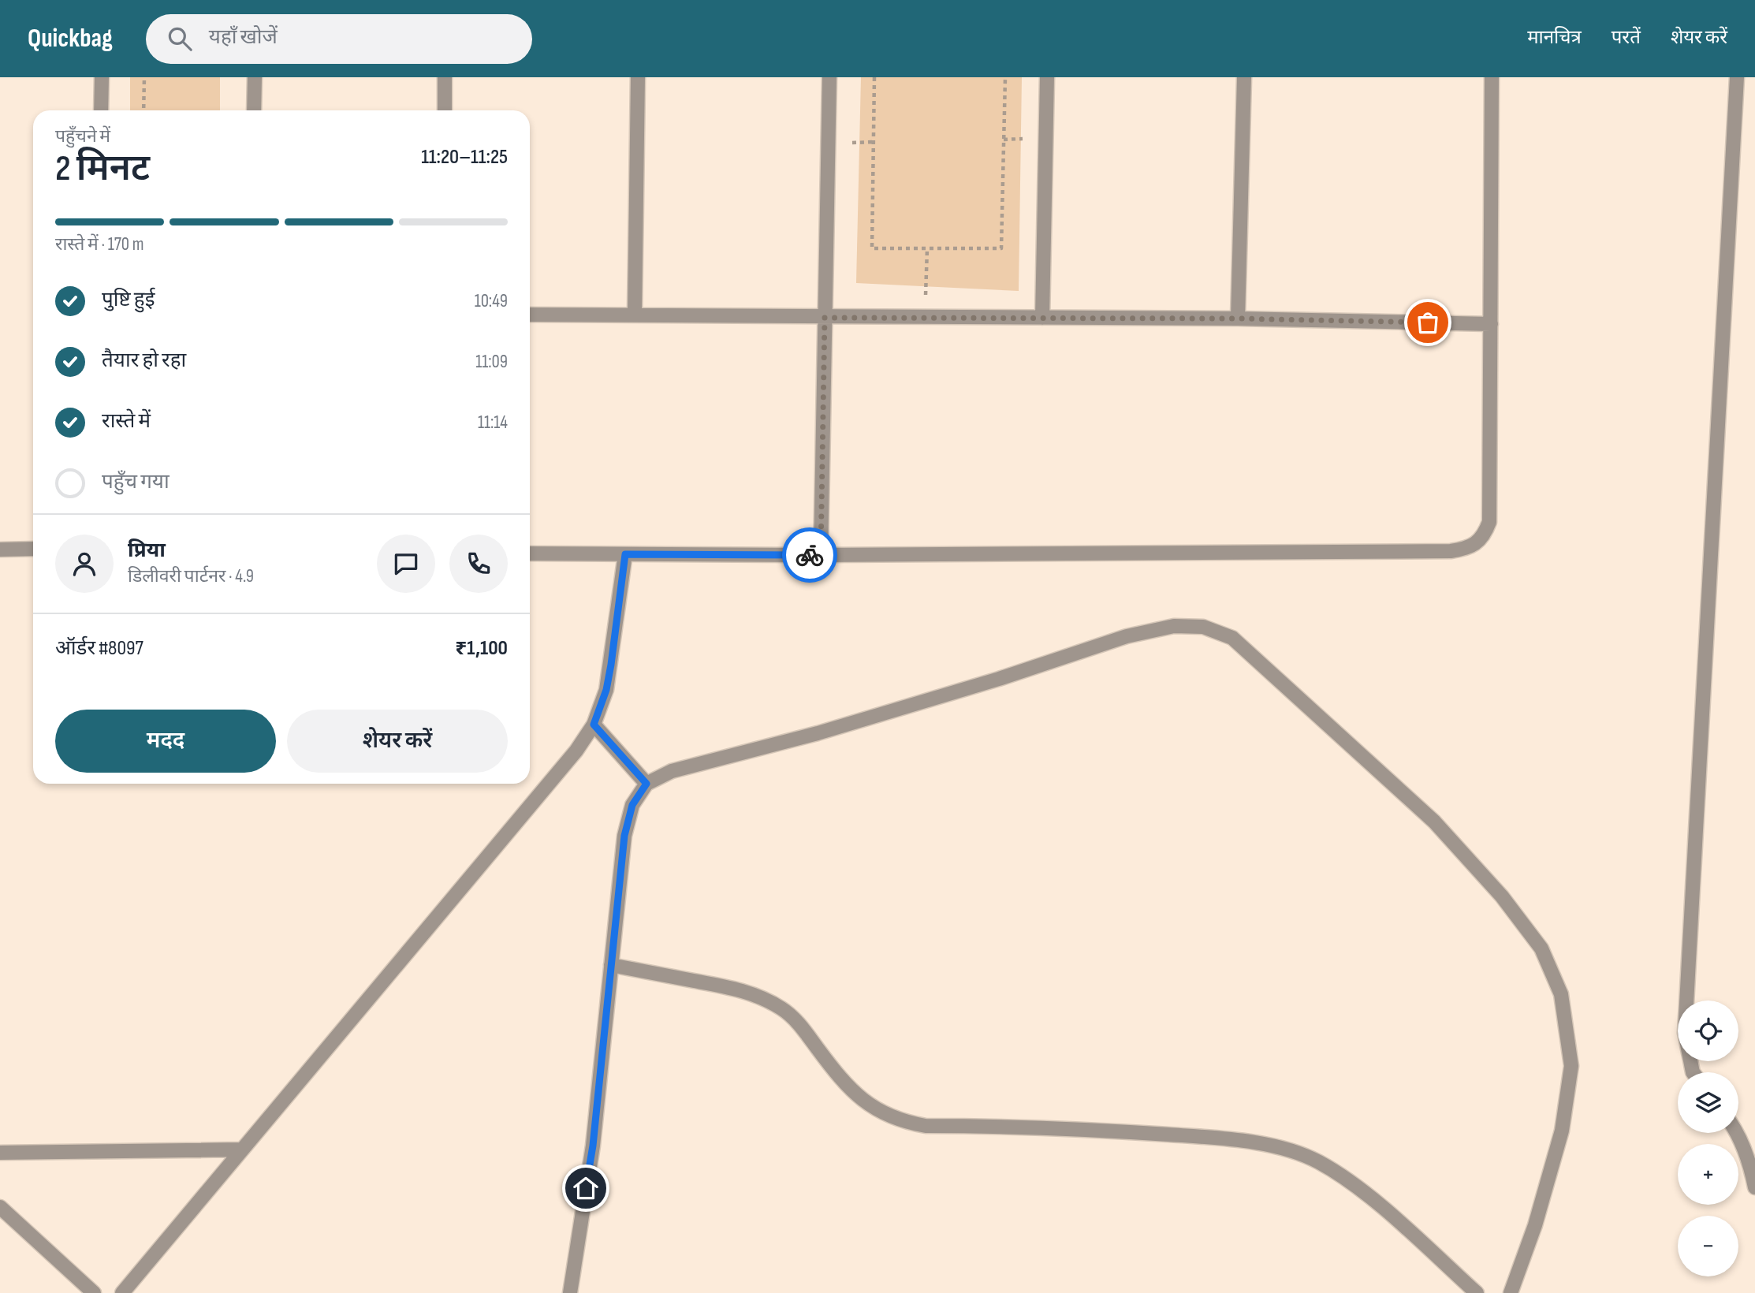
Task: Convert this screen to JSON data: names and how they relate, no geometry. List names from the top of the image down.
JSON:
{
  "page": {
    "header": "Quickbag",
    "search": "यहाँ खोजें",
    "nav": ["मानचित्र", "परतें", "शेयर करें"],
    "heading": ["2 मिनट", "पहुँचने में", "11:20–11:25"],
    "panel": [
      "प्रिया",
      "डिलीवरी पार्टनर · 4.9",
      "ऑर्डर #8097",
      "₹1,100"
    ],
    "bar": "रास्ते में · 170 m",
    "list": [
      ["पुष्टि हुई", "10:49"],
      ["तैयार हो रहा", "11:09"],
      ["रास्ते में", "11:14"],
      "पहुँच गया"
    ],
    "buttons": ["मदद", "शेयर करें"],
    "map_buttons": ["+", "−"]
  }
}
